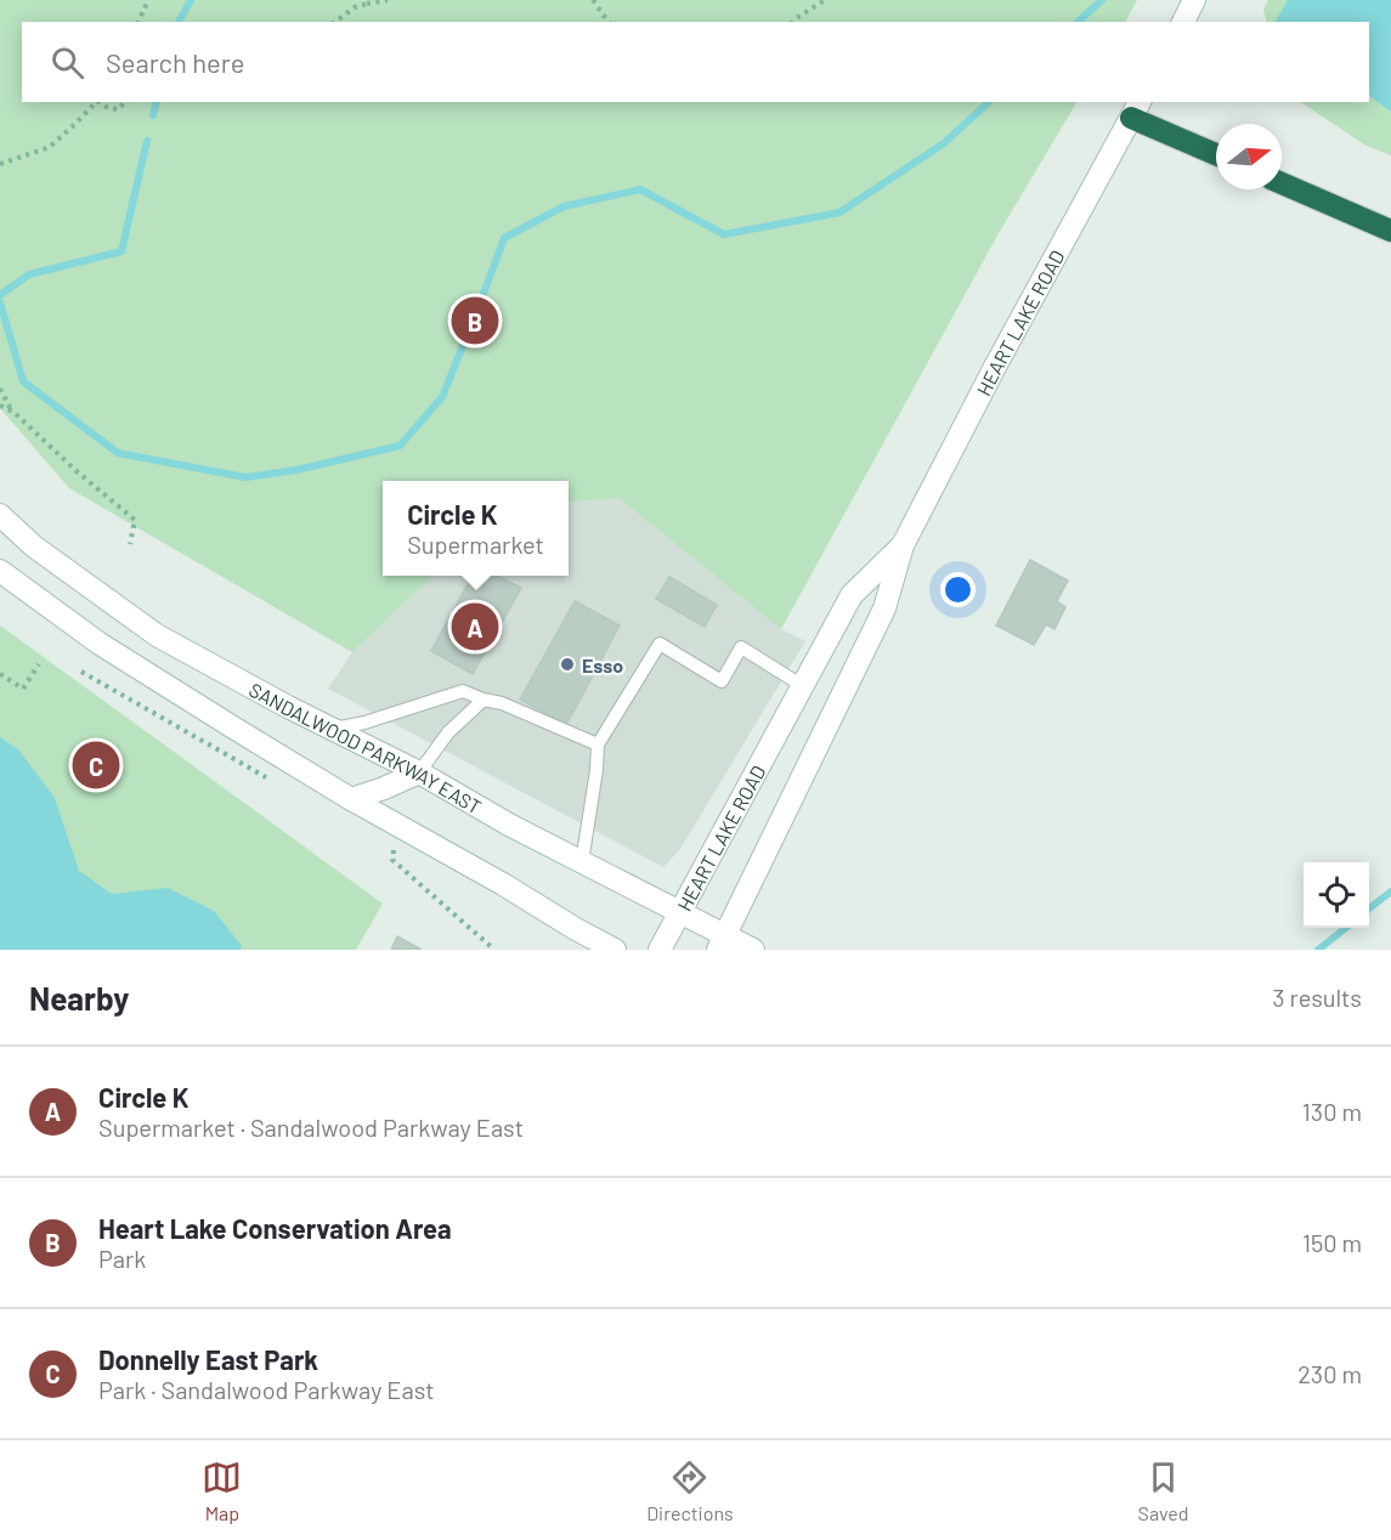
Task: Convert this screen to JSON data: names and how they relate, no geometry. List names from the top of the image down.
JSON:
{
  "streets": {
    "main road": ["HEART LAKE ROAD", "SANDALWOOD PARKWAY EAST"]
  },
  "crossings": [
    ["HEART LAKE ROAD", "SANDALWOOD PARKWAY EAST"]
  ],
  "places": ["Esso"],
  "north": "right",
  "page": {
    "search": "Search here",
    "pins": ["B", "A", "C"],
    "popup": ["Circle K", "Supermarket"],
    "heading": ["Nearby", "3 results"],
    "list": [
      {
        "mark": "A",
        "name": "Circle K",
        "note": "Supermarket · Sandalwood Parkway East",
        "value": "130 m"
      },
      {
        "mark": "B",
        "name": "Heart Lake Conservation Area",
        "note": "Park",
        "value": "150 m"
      },
      {
        "mark": "C",
        "name": "Donnelly East Park",
        "note": "Park · Sandalwood Parkway East",
        "value": "230 m"
      }
    ],
    "nav": ["Map", "Directions", "Saved"]
  }
}
